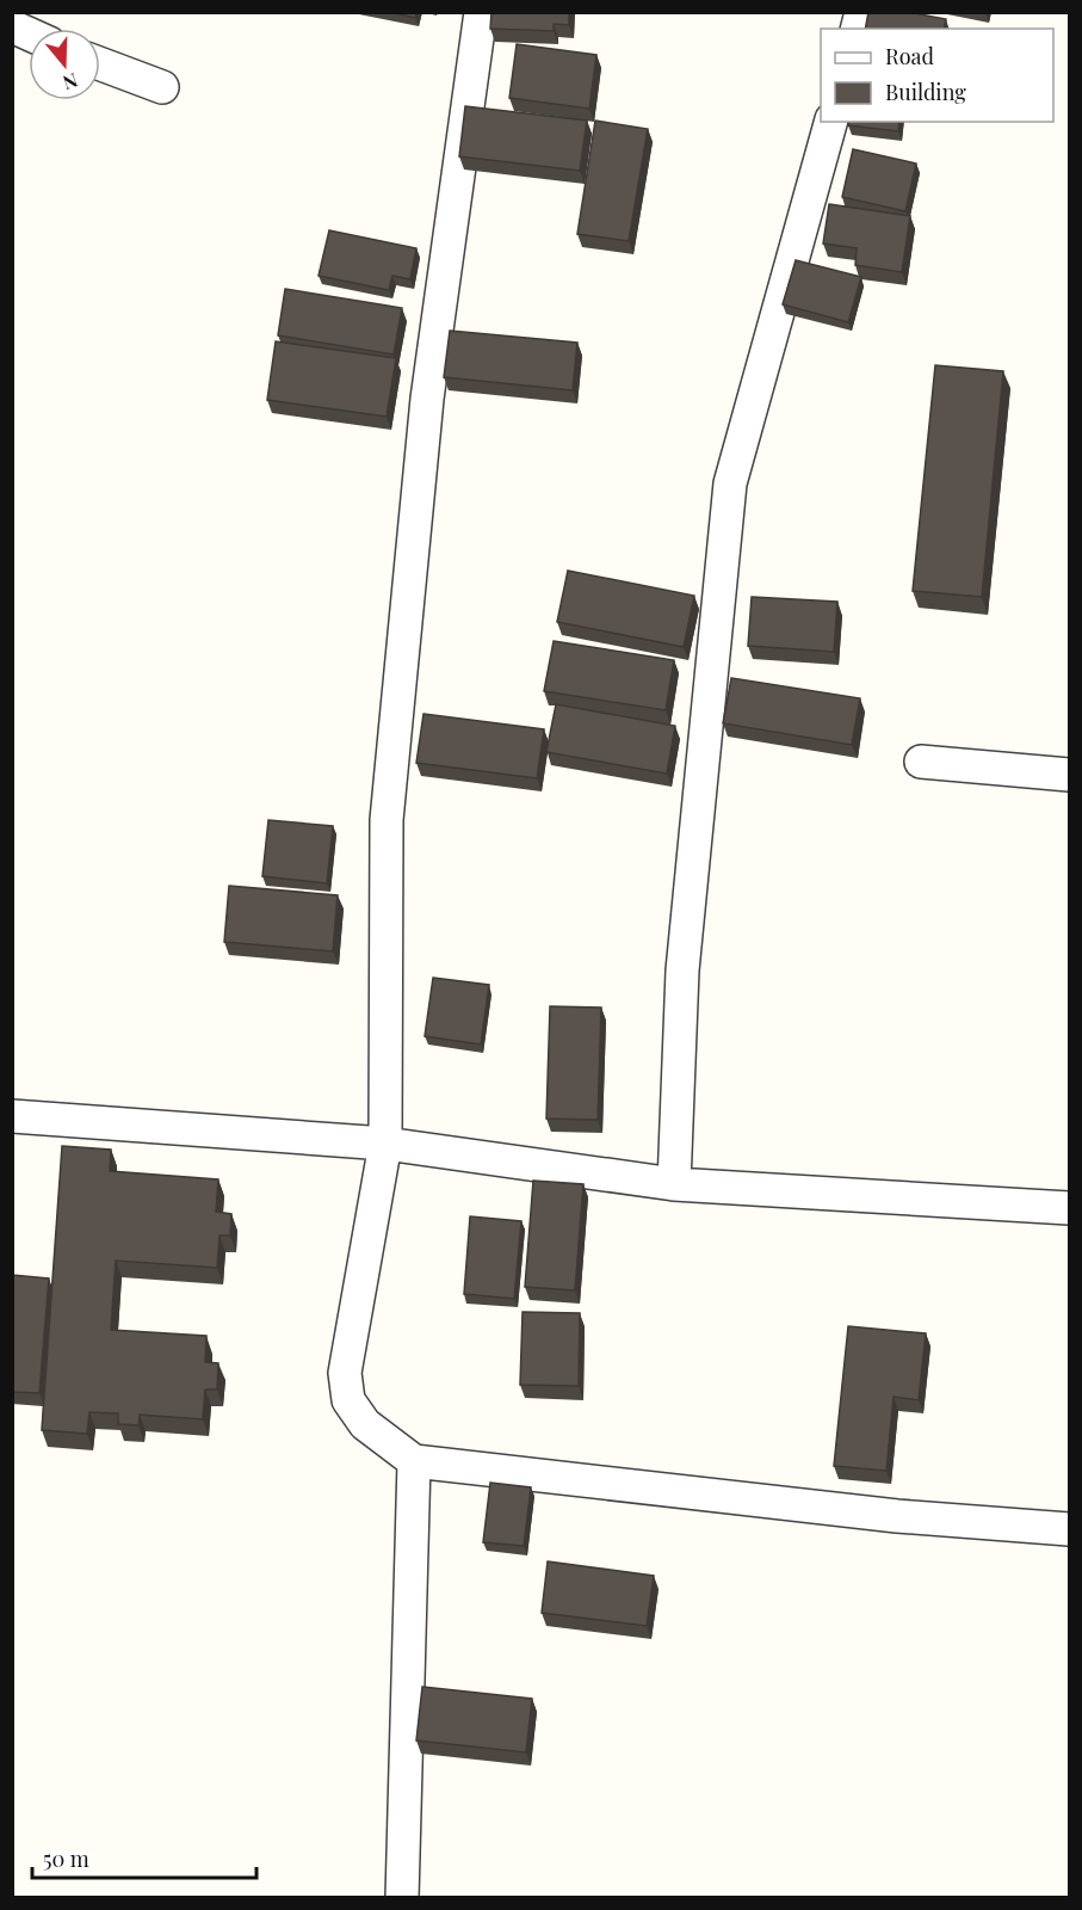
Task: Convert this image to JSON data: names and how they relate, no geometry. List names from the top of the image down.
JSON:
{
  "legend": ["Road", "Building"],
  "scale_bar": "50 m",
  "north": "bottom"
}
